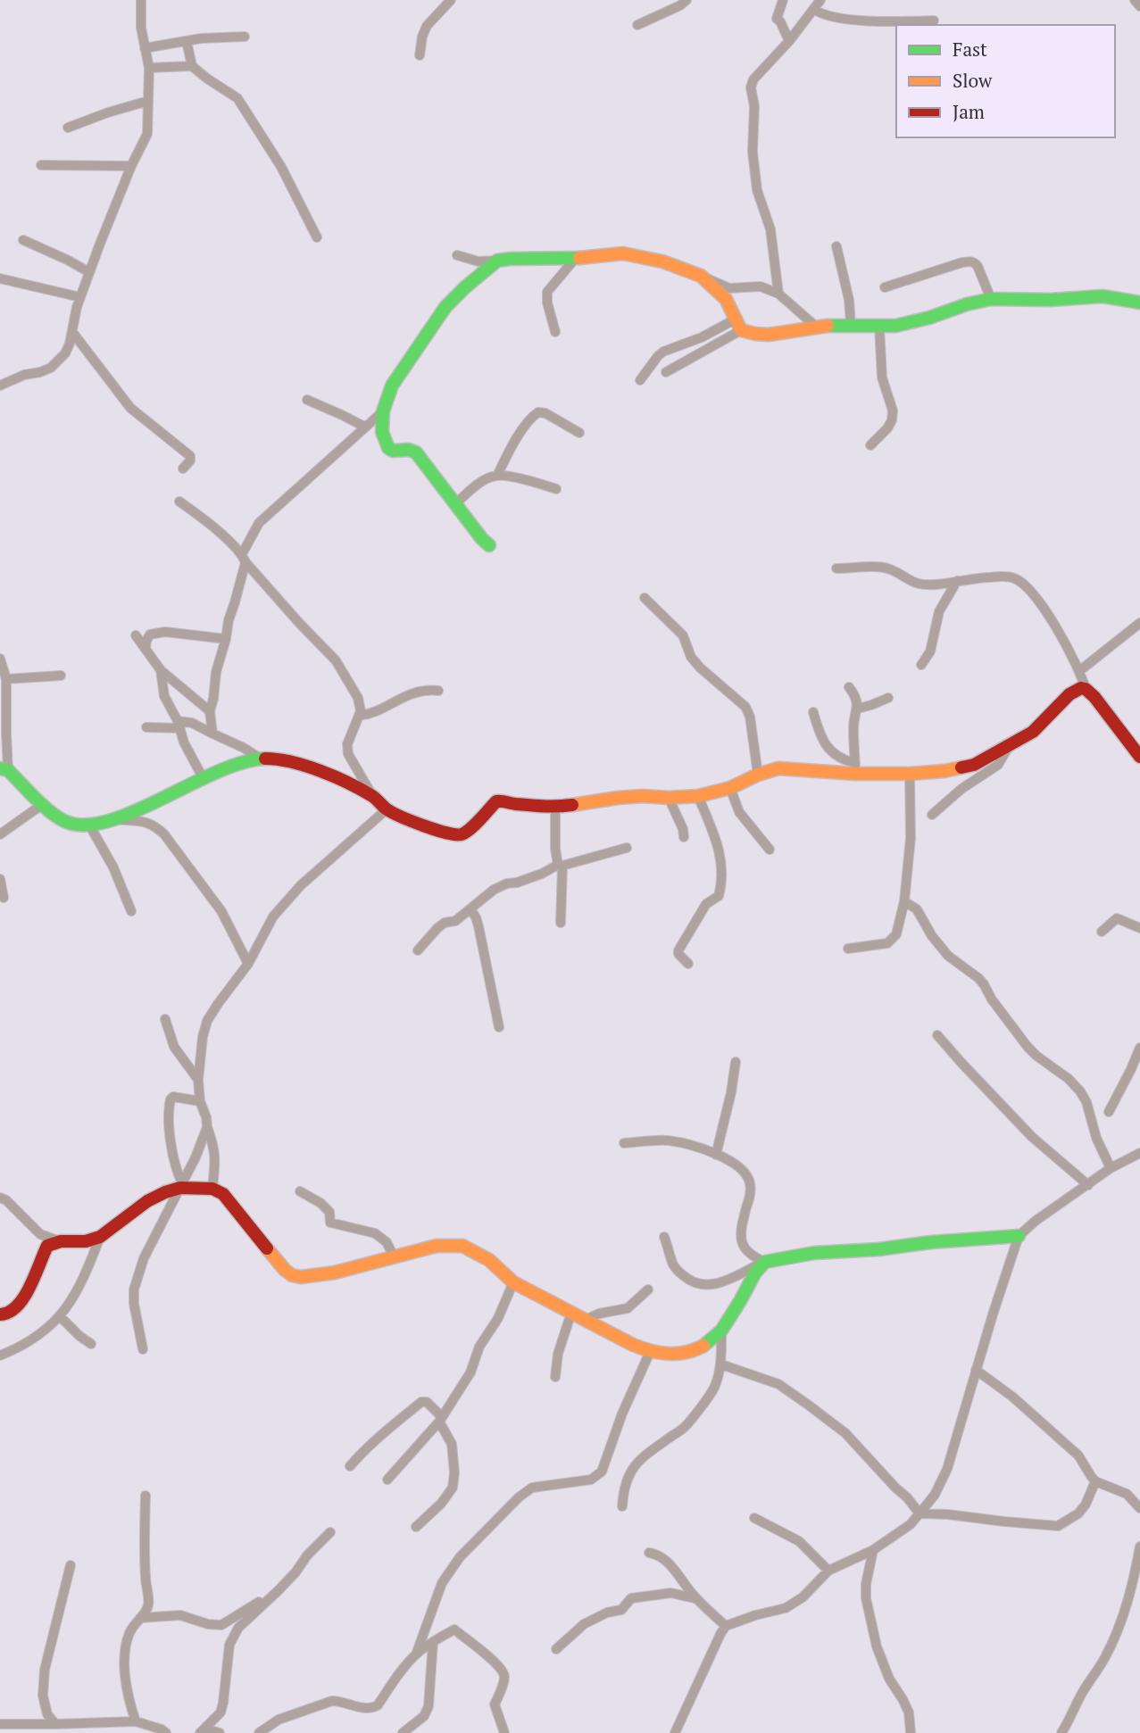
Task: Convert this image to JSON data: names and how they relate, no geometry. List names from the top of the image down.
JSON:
{
  "legend": ["Fast", "Slow", "Jam"]
}
